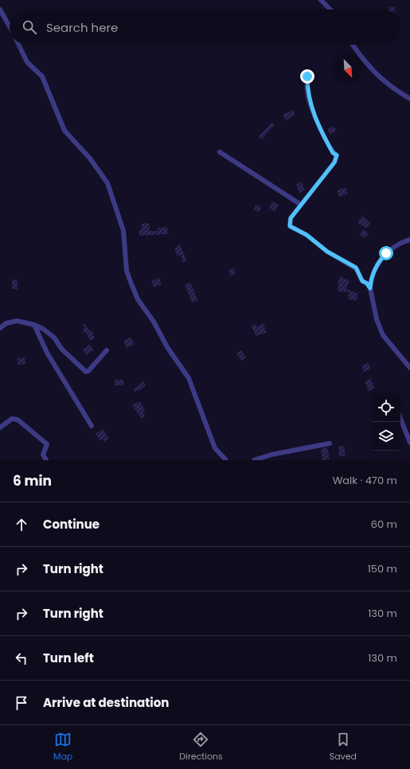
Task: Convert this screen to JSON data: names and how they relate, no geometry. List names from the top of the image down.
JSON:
{
  "north": "bottom right",
  "page": {
    "search": "Search here",
    "heading": ["6 min", "Walk · 470 m"],
    "list": [
      ["Continue", "60 m"],
      ["Turn right", "150 m"],
      ["Turn right", "130 m"],
      ["Turn left", "130 m"],
      "Arrive at destination"
    ],
    "nav": ["Map", "Directions", "Saved"]
  }
}
